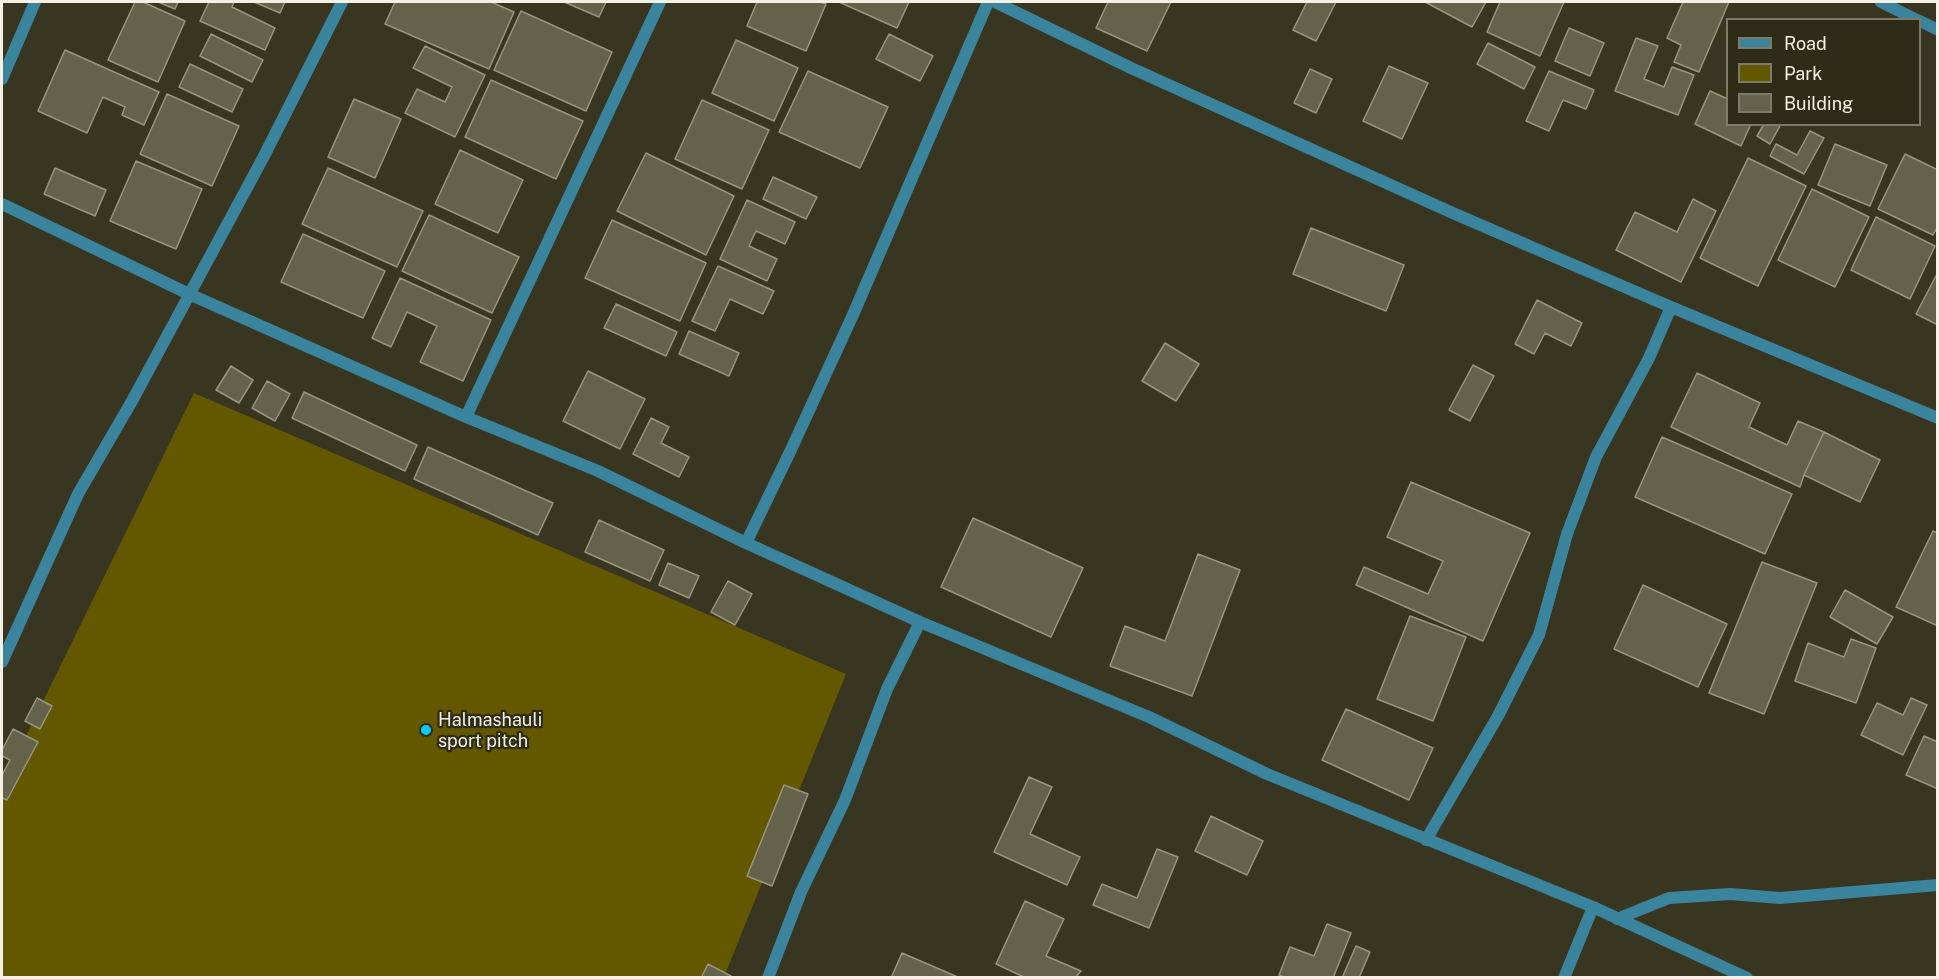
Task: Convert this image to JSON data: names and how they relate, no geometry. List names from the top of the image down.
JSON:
{
  "places": ["Halmashauli sport pitch"],
  "legend": ["Road", "Park", "Building"]
}
